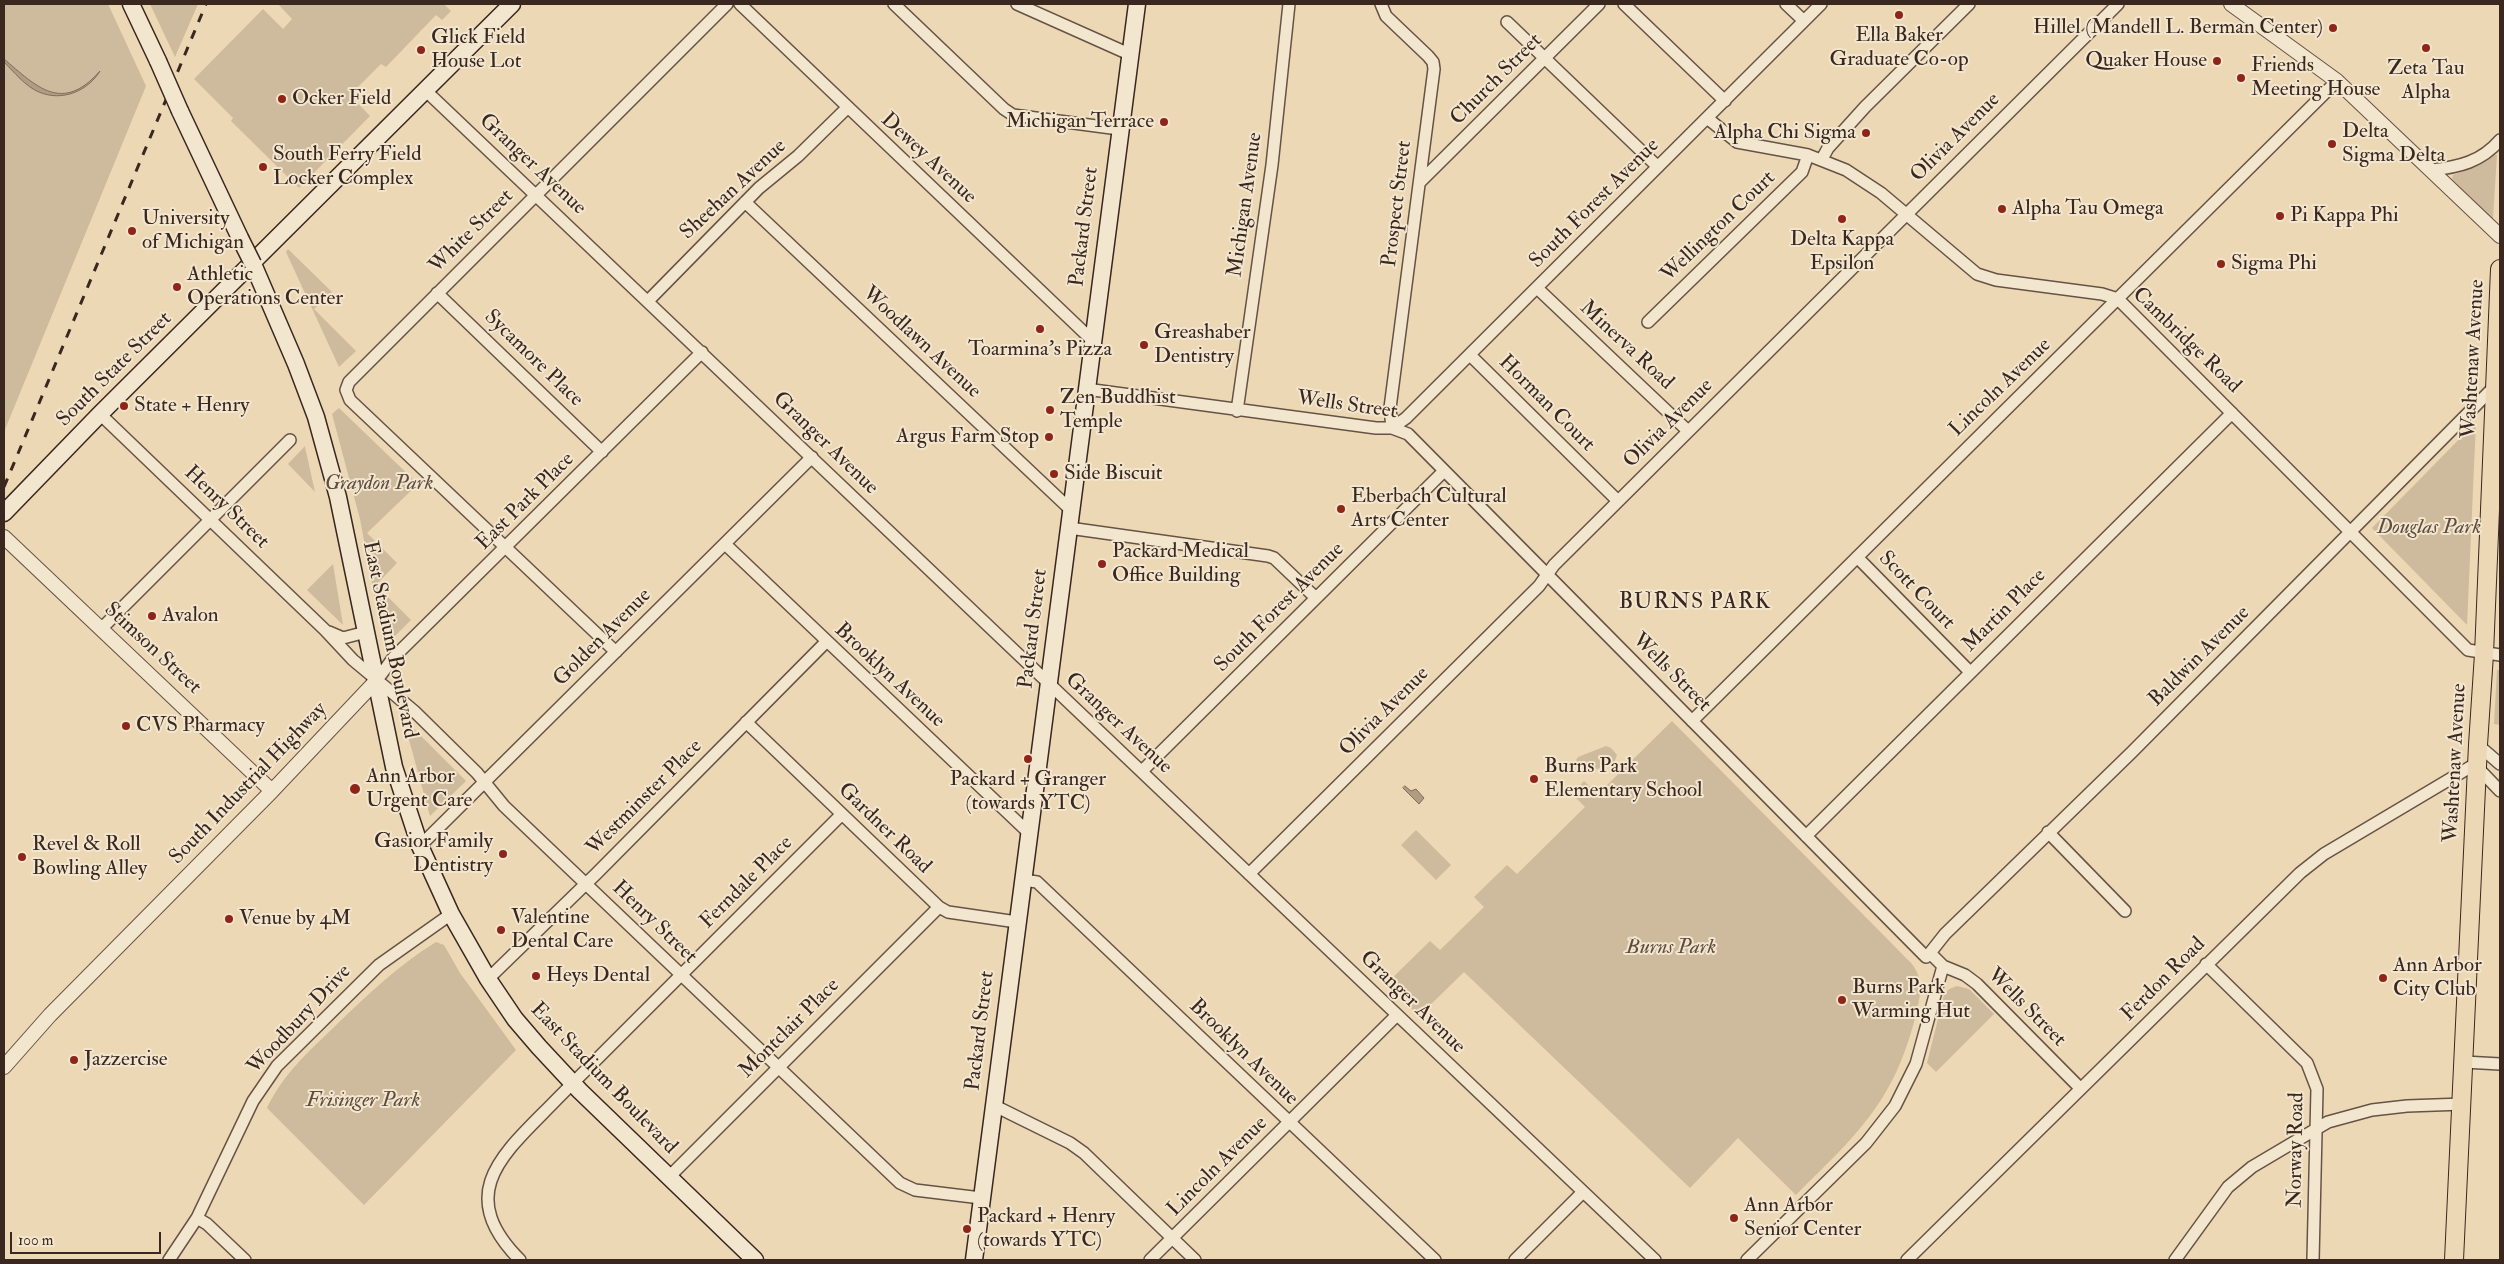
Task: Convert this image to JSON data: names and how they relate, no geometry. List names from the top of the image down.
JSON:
{
  "streets": {
    "main road": [
      "Packard Street",
      "Washtenaw Avenue",
      "South State Street",
      "East Stadium Boulevard"
    ],
    "street": [
      "Church Street",
      "Olivia Avenue",
      "Dewey Avenue",
      "Granger Avenue",
      "Sheehan Avenue",
      "Prospect Street",
      "South Forest Avenue",
      "Michigan Avenue",
      "Wellington Court",
      "White Street",
      "Cambridge Road",
      "Woodlawn Avenue",
      "Minerva Road",
      "Sycamore Place",
      "Lincoln Avenue",
      "Horman Court",
      "Wells Street",
      "East Park Place",
      "Henry Street",
      "Scott Court",
      "Martin Place",
      "Golden Avenue",
      "Stimson Street",
      "Baldwin Avenue",
      "Brooklyn Avenue",
      "South Industrial Highway",
      "Westminster Place",
      "Gardner Road",
      "Ferndale Place",
      "Ferdon Road",
      "Woodbury Drive",
      "Montclair Place",
      "Norway Road"
    ]
  },
  "crossings": [
    ["Church Street", "Prospect Street"],
    ["Olivia Avenue", "Granger Avenue"],
    ["Olivia Avenue", "Cambridge Road"],
    ["Olivia Avenue", "Minerva Road"],
    ["Olivia Avenue", "Horman Court"],
    ["Olivia Avenue", "Wells Street"],
    ["Dewey Avenue", "Sheehan Avenue"],
    ["Dewey Avenue", "Packard Street"],
    ["Granger Avenue", "Sheehan Avenue"],
    ["Granger Avenue", "South Forest Avenue"],
    ["Granger Avenue", "Packard Street"],
    ["Granger Avenue", "White Street"],
    ["Granger Avenue", "South State Street"],
    ["Granger Avenue", "Lincoln Avenue"],
    ["Granger Avenue", "East Park Place"],
    ["Granger Avenue", "Golden Avenue"],
    ["Sheehan Avenue", "Woodlawn Avenue"],
    ["Prospect Street", "South Forest Avenue"],
    ["Prospect Street", "Wells Street"],
    ["South Forest Avenue", "Cambridge Road"],
    ["South Forest Avenue", "Minerva Road"],
    ["South Forest Avenue", "Horman Court"],
    ["South Forest Avenue", "Wells Street"],
    ["Michigan Avenue", "Wells Street"],
    ["Packard Street", "Woodlawn Avenue"],
    ["Packard Street", "Wells Street"],
    ["Packard Street", "Henry Street"],
    ["Packard Street", "Brooklyn Avenue"],
    ["Packard Street", "Gardner Road"],
    ["Wellington Court", "Cambridge Road"],
    ["White Street", "Sycamore Place"],
    ["White Street", "East Park Place"],
    ["Cambridge Road", "Washtenaw Avenue"],
    ["Cambridge Road", "Lincoln Avenue"],
    ["Cambridge Road", "Martin Place"],
    ["Cambridge Road", "Baldwin Avenue"],
    ["Sycamore Place", "East Park Place"],
    ["Washtenaw Avenue", "Baldwin Avenue"],
    ["Washtenaw Avenue", "Ferdon Road"],
    ["South State Street", "Henry Street"],
    ["Lincoln Avenue", "Wells Street"],
    ["Lincoln Avenue", "Scott Court"],
    ["Lincoln Avenue", "Brooklyn Avenue"],
    ["Wells Street", "Martin Place"],
    ["Wells Street", "Baldwin Avenue"],
    ["Wells Street", "Ferdon Road"],
    ["East Park Place", "Henry Street"],
    ["East Park Place", "East Stadium Boulevard"],
    ["East Park Place", "South Industrial Highway"],
    ["Henry Street", "Golden Avenue"],
    ["Henry Street", "East Stadium Boulevard"],
    ["Henry Street", "South Industrial Highway"],
    ["Henry Street", "Westminster Place"],
    ["Henry Street", "Ferndale Place"],
    ["Henry Street", "Montclair Place"],
    ["Scott Court", "Martin Place"],
    ["Golden Avenue", "East Stadium Boulevard"],
    ["Golden Avenue", "Brooklyn Avenue"],
    ["East Stadium Boulevard", "South Industrial Highway"],
    ["East Stadium Boulevard", "Westminster Place"],
    ["East Stadium Boulevard", "Ferndale Place"],
    ["East Stadium Boulevard", "Woodbury Drive"],
    ["East Stadium Boulevard", "Montclair Place"],
    ["Stimson Street", "South Industrial Highway"],
    ["Brooklyn Avenue", "Westminster Place"],
    ["Westminster Place", "Gardner Road"],
    ["Gardner Road", "Ferndale Place"],
    ["Gardner Road", "Montclair Place"],
    ["Ferdon Road", "Norway Road"]
  ],
  "districts": ["BURNS PARK"],
  "parks": [
    "Graydon Park",
    "Douglas Park",
    "Burns Park",
    "Frisinger Park"
  ],
  "places": [
    "Ella Baker Graduate Co-op",
    "Hillel (Mandell L. Berman Center)",
    "Zeta Tau Alpha",
    "Glick Field House Lot",
    "Quaker House",
    "Friends Meeting House",
    "Ocker Field",
    "Michigan Terrace",
    "Alpha Chi Sigma",
    "Delta Sigma Delta",
    "South Ferry Field Locker Complex",
    "Alpha Tau Omega",
    "Pi Kappa Phi",
    "Delta Kappa Epsilon",
    "University of Michigan",
    "Sigma Phi",
    "Athletic Operations Center",
    "Toarmina's Pizza",
    "Greashaber Dentistry",
    "State + Henry",
    "Zen Buddhist Temple",
    "Argus Farm Stop",
    "Side Biscuit",
    "Eberbach Cultural Arts Center",
    "Packard Medical Office Building",
    "Avalon",
    "CVS Pharmacy",
    "Packard + Granger (towards YTC)",
    "Burns Park Elementary School",
    "Ann Arbor Urgent Care",
    "Gasior Family Dentistry",
    "Revel & Roll Bowling Alley",
    "Venue by 4M",
    "Valentine Dental Care",
    "Heys Dental",
    "Ann Arbor City Club",
    "Burns Park Warming Hut",
    "Jazzercise",
    "Ann Arbor Senior Center",
    "Packard + Henry (towards YTC)"
  ],
  "scale_bar": "100 m"
}
